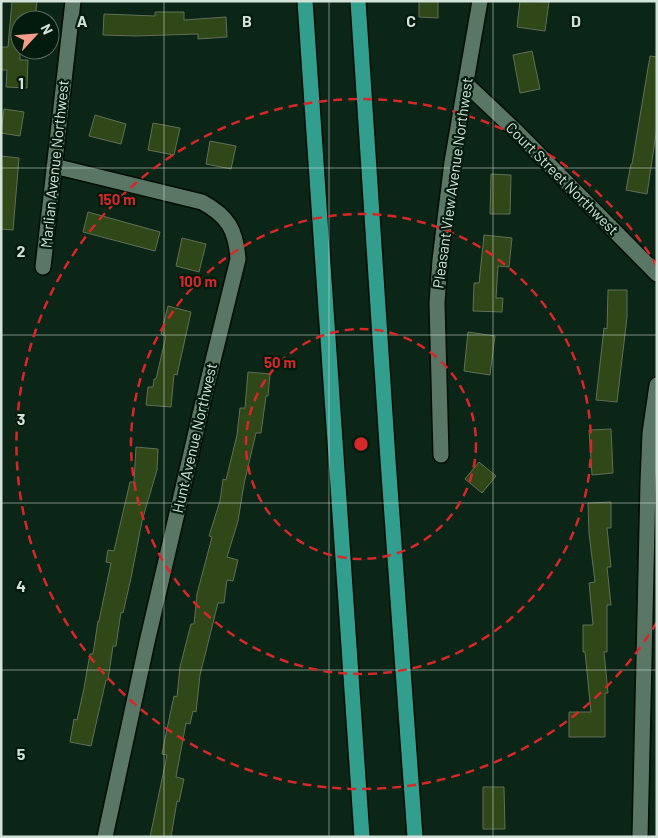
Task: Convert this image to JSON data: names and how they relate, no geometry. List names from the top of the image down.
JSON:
{
  "streets": {
    "street": [
      "Marlian Avenue Northwest",
      "Court Street Northwest",
      "Pleasant View Avenue Northwest",
      "Hunt Avenue Northwest"
    ]
  },
  "crossings": [
    ["Marlian Avenue Northwest", "Hunt Avenue Northwest"],
    ["Court Street Northwest", "Pleasant View Avenue Northwest"]
  ],
  "north": "top right",
  "grid": {
    "columns": [
      "A",
      "B",
      "C",
      "D"
    ],
    "rows": [
      "1",
      "2",
      "3",
      "4",
      "5"
    ]
  },
  "rings": ["150 m", "100 m", "50 m"]
}
